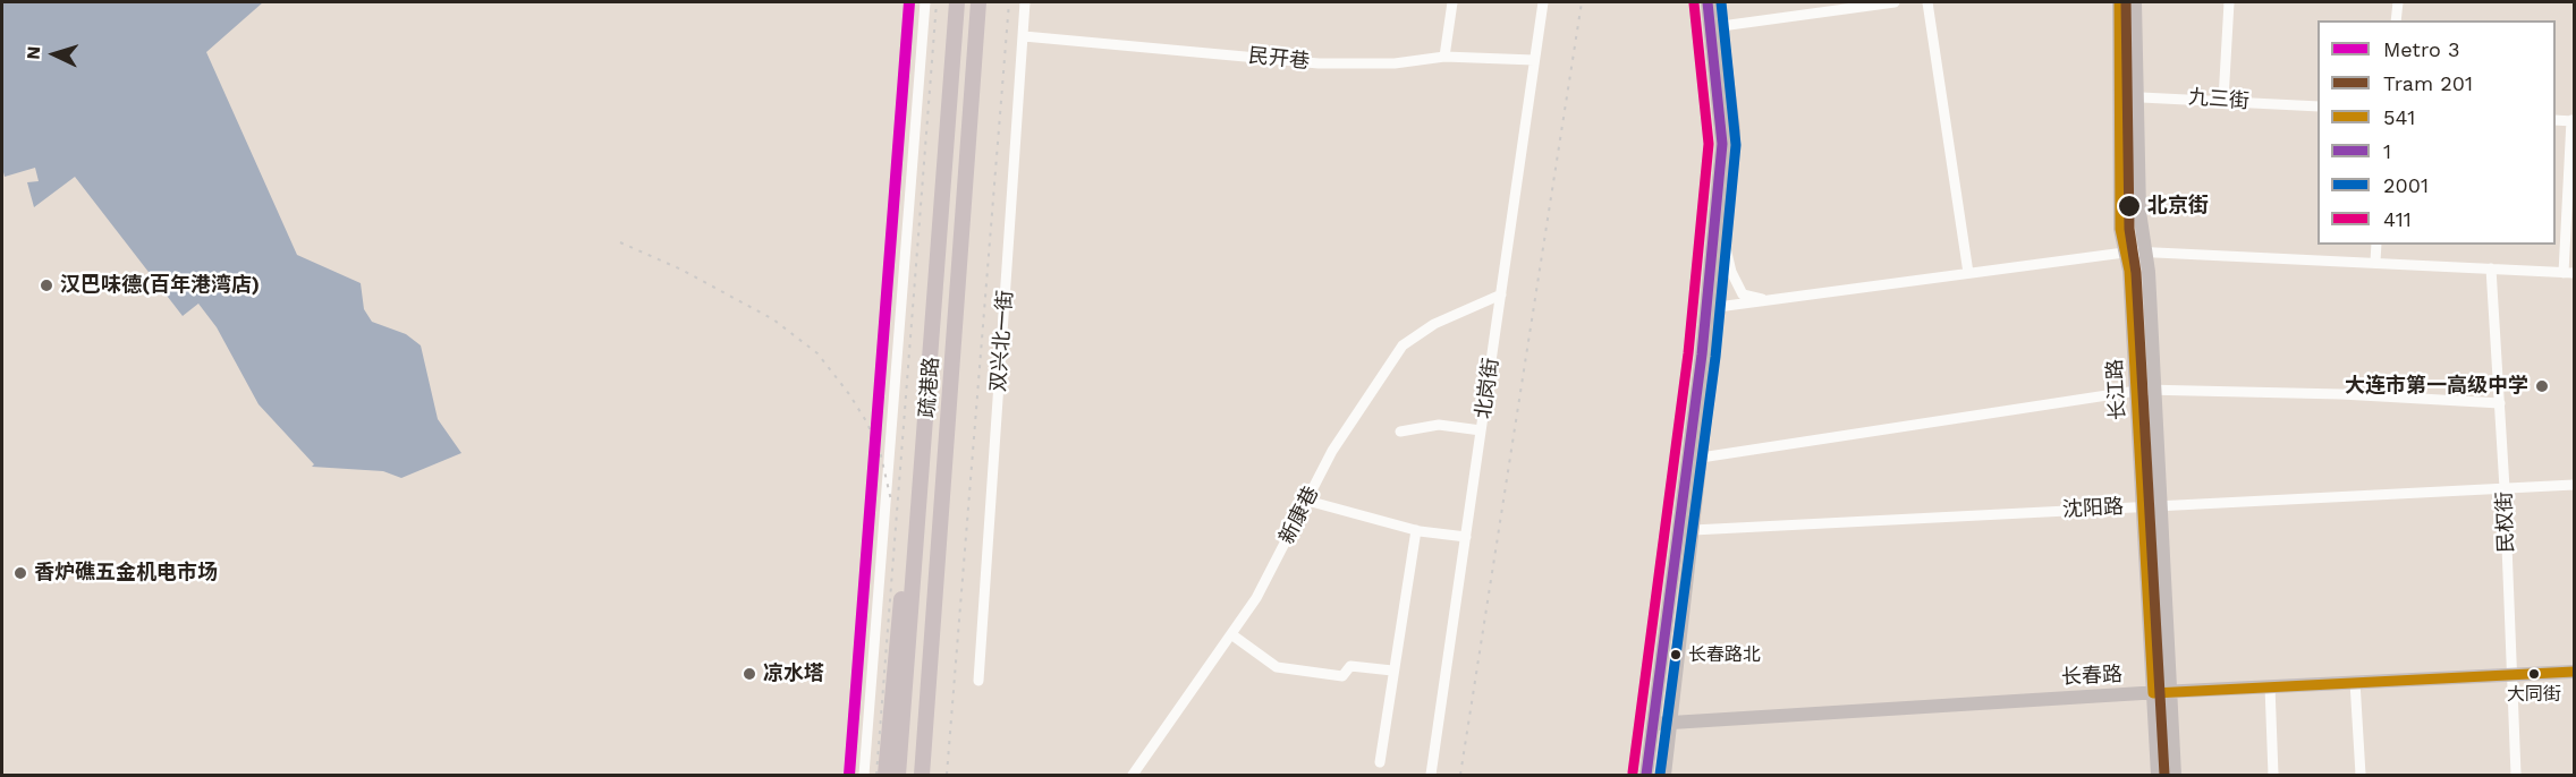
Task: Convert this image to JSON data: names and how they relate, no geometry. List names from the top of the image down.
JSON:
{
  "streets": {
    "highway": ["疏港路"],
    "main road": ["长江路", "长春路"],
    "street": [
      "民开巷",
      "九三街",
      "双兴北一街",
      "北岗街",
      "沈阳路",
      "新康巷",
      "民权街"
    ]
  },
  "crossings": [
    ["民开巷", "双兴北一街"],
    ["民开巷", "北岗街"],
    ["九三街", "长江路"],
    ["北岗街", "新康巷"],
    ["长江路", "沈阳路"],
    ["长江路", "长春路"],
    ["沈阳路", "民权街"],
    ["民权街", "长春路"]
  ],
  "places": [
    "北京街",
    "汉巴味德(百年港湾店)",
    "大连市第一高级中学",
    "香炉礁五金机电市场",
    "长春路北",
    "凉水塔",
    "大同街"
  ],
  "lines": [
    "metro line 3",
    "tram line 201",
    "transit line 541",
    "transit line 1",
    "transit line 2001",
    "transit line 411"
  ],
  "legend": [
    "Metro 3",
    "Tram 201",
    "541",
    "1",
    "2001",
    "411"
  ],
  "north": "left"
}
